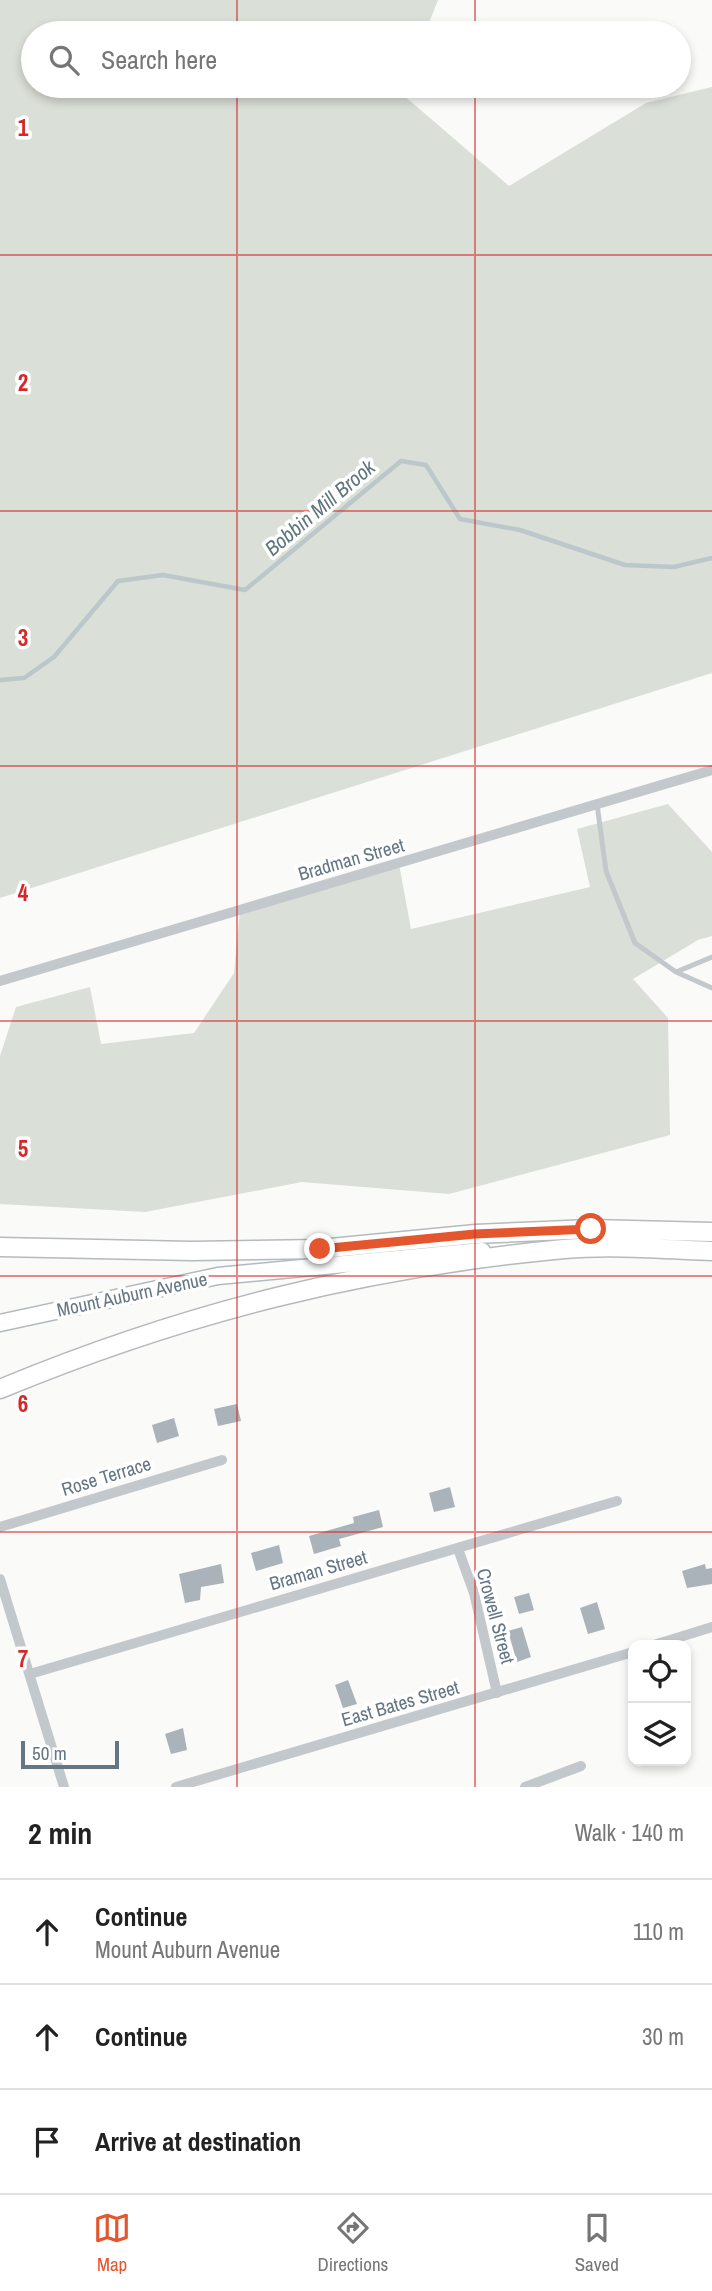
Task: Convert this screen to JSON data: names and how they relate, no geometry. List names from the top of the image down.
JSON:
{
  "streets": {
    "main road": ["Mount Auburn Avenue"],
    "street": [
      "Bradman Street",
      "Rose Terrace",
      "Braman Street",
      "Crowell Street",
      "East Bates Street"
    ]
  },
  "crossings": [
    ["Braman Street", "Crowell Street"],
    ["Crowell Street", "East Bates Street"]
  ],
  "water": ["Bobbin Mill Brook"],
  "scale_bar": "50 m",
  "page": {
    "search": "Search here",
    "scale": "50 m",
    "heading": ["2 min", "Walk · 140 m"],
    "list": [
      ["Continue", "Mount Auburn Avenue", "110 m"],
      ["Continue", "30 m"],
      "Arrive at destination"
    ],
    "nav": ["Map", "Directions", "Saved"]
  },
  "grid": {
    "rows": [
      "1",
      "2",
      "3",
      "4",
      "5",
      "6",
      "7"
    ]
  }
}
